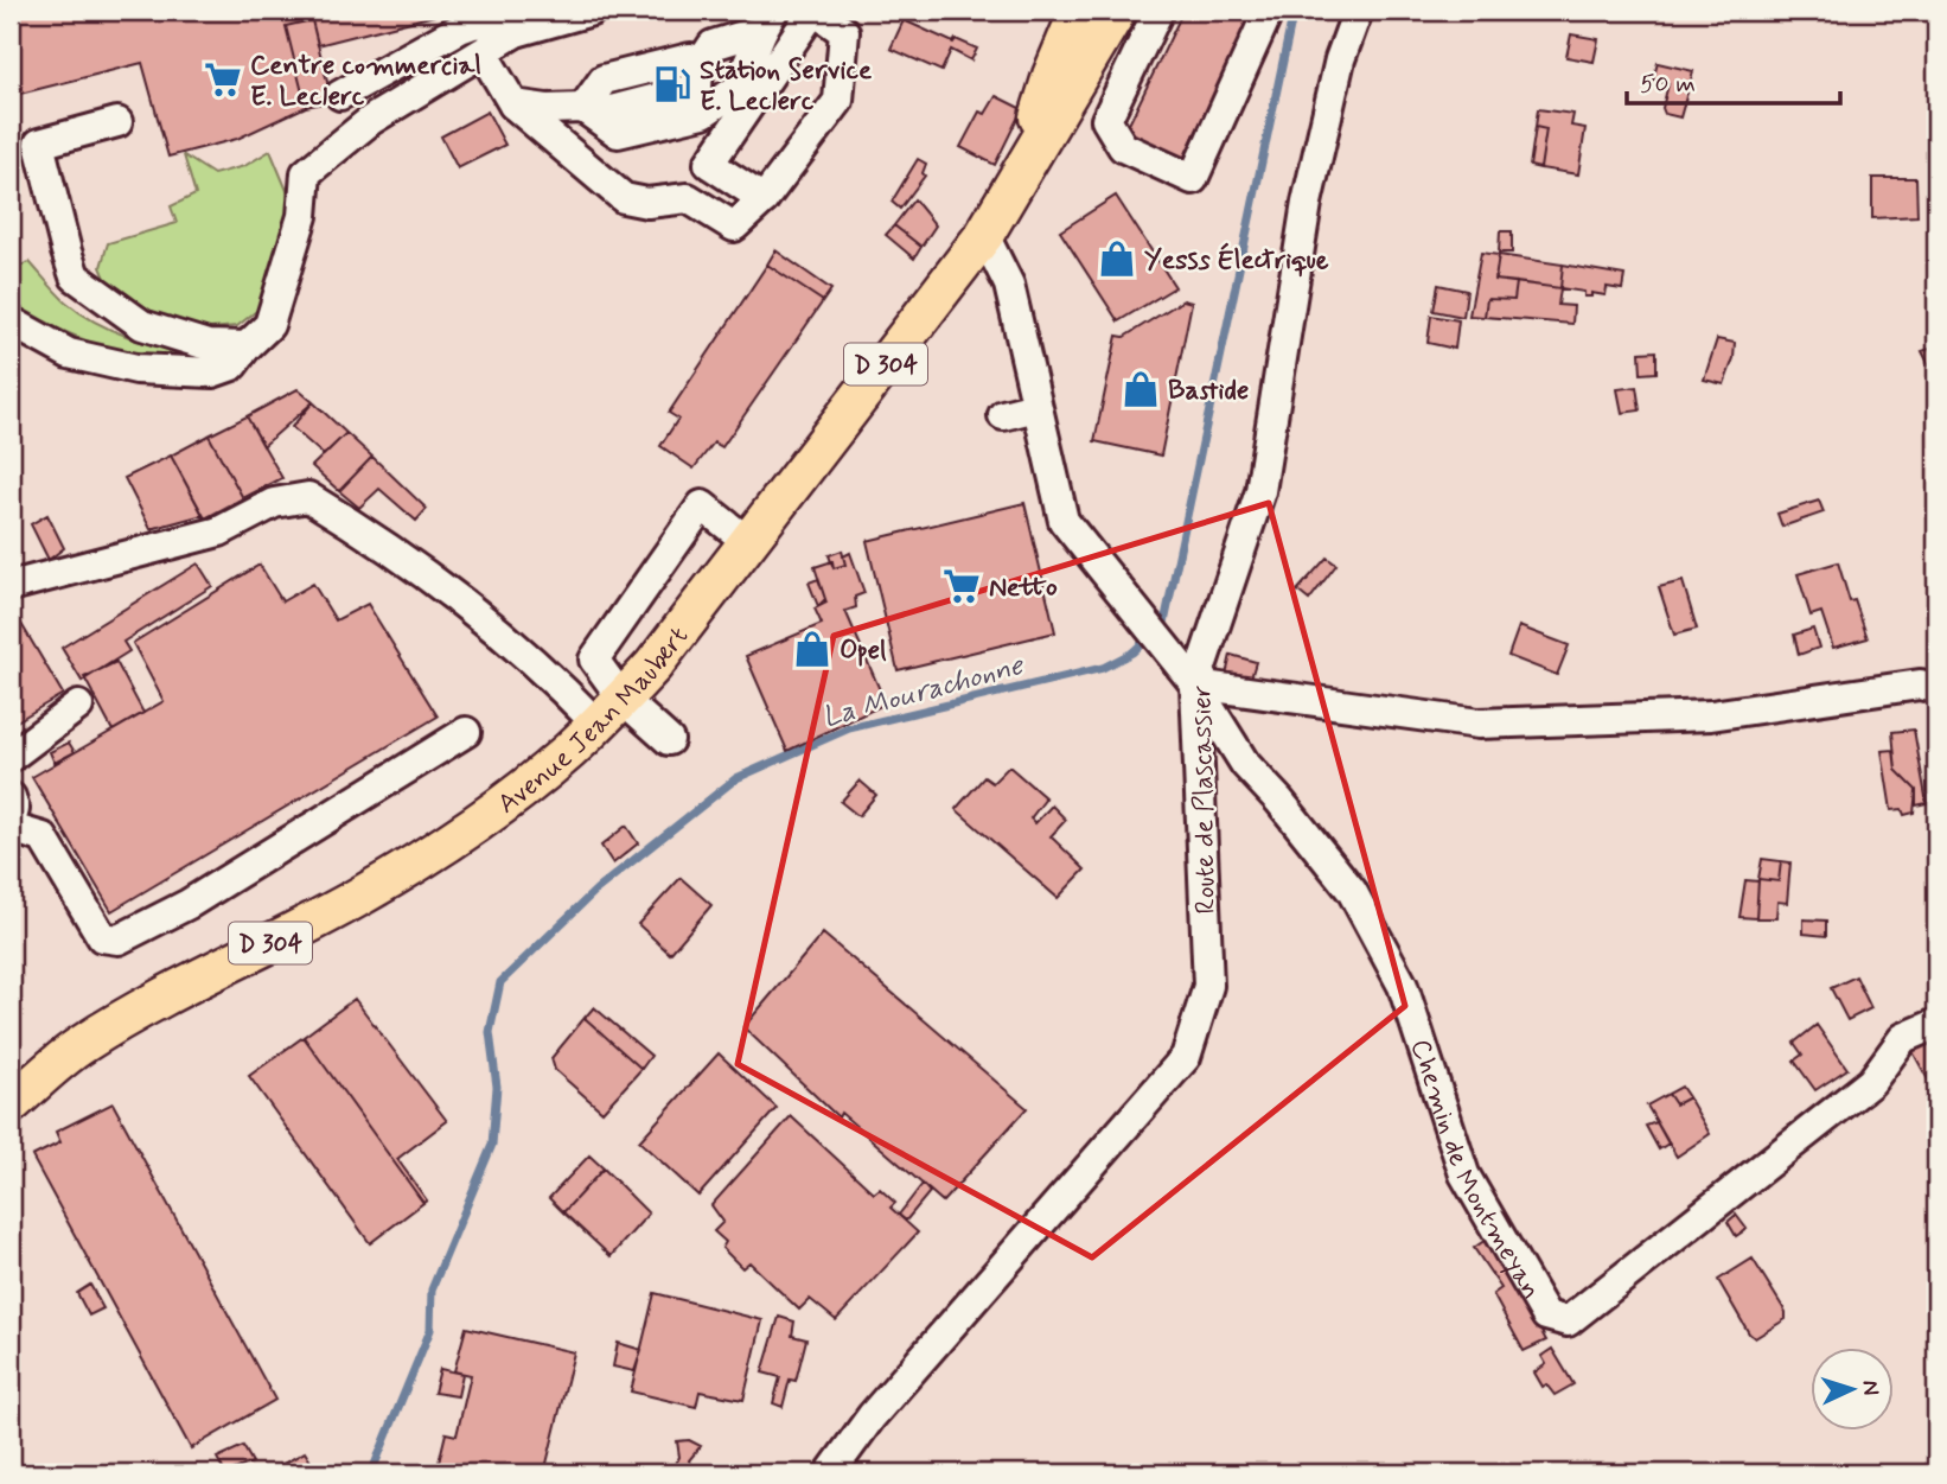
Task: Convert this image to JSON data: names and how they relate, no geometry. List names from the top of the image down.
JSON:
{
  "streets": {
    "main road": ["D 304", "Avenue Jean Maubert"],
    "street": ["Route de Plascassier", "Chemin de Montmeyan"]
  },
  "crossings": [
    ["Route de Plascassier", "Chemin de Montmeyan"]
  ],
  "water": ["La Mourachonne"],
  "places": {
    "supermarket": ["Centre commercial E. Leclerc", "Netto"],
    "fuel station": ["Station Service E. Leclerc"],
    "shop": ["Yesss Électrique", "Bastide", "Opel"]
  },
  "scale_bar": "50 m",
  "north": "right"
}
